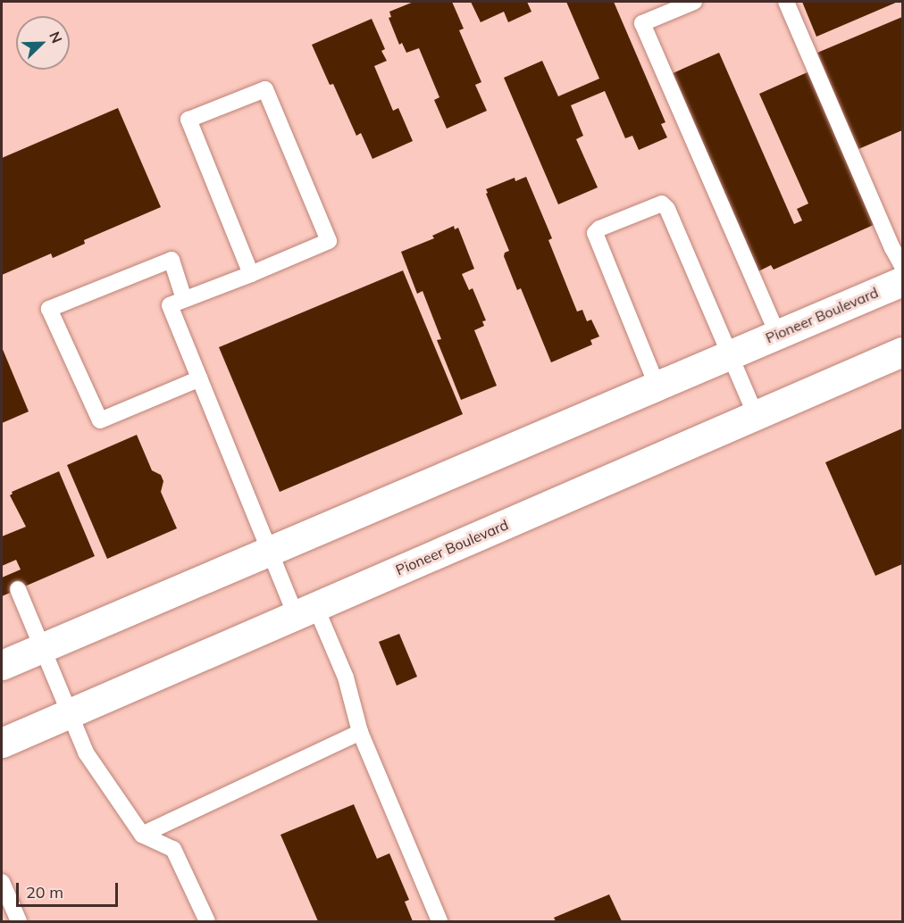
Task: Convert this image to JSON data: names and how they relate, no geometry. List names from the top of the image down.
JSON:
{
  "streets": {
    "main road": ["Pioneer Boulevard"]
  },
  "scale_bar": "20 m",
  "north": "top right"
}
